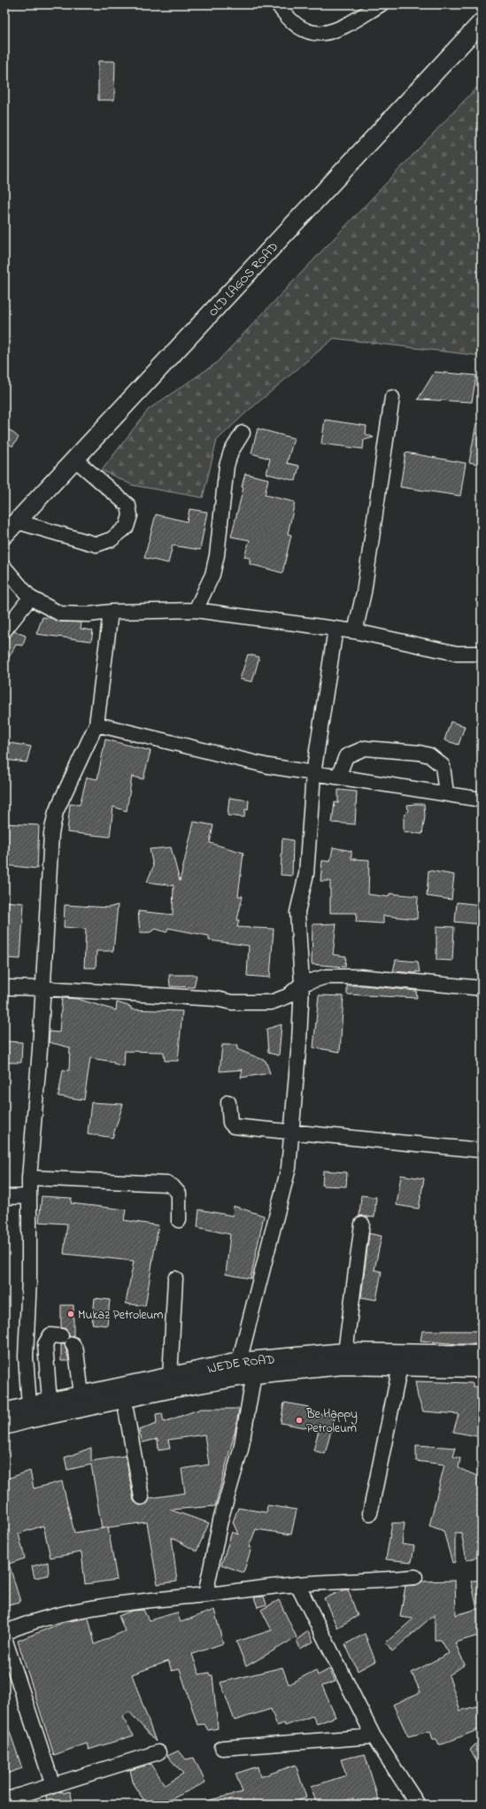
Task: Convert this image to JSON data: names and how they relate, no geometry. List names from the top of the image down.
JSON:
{
  "streets": {
    "main road": ["OLD LAGOS ROAD", "IJEDE ROAD"]
  },
  "places": ["Mukaz Petroleum", "Be Happy Petroleum"]
}
